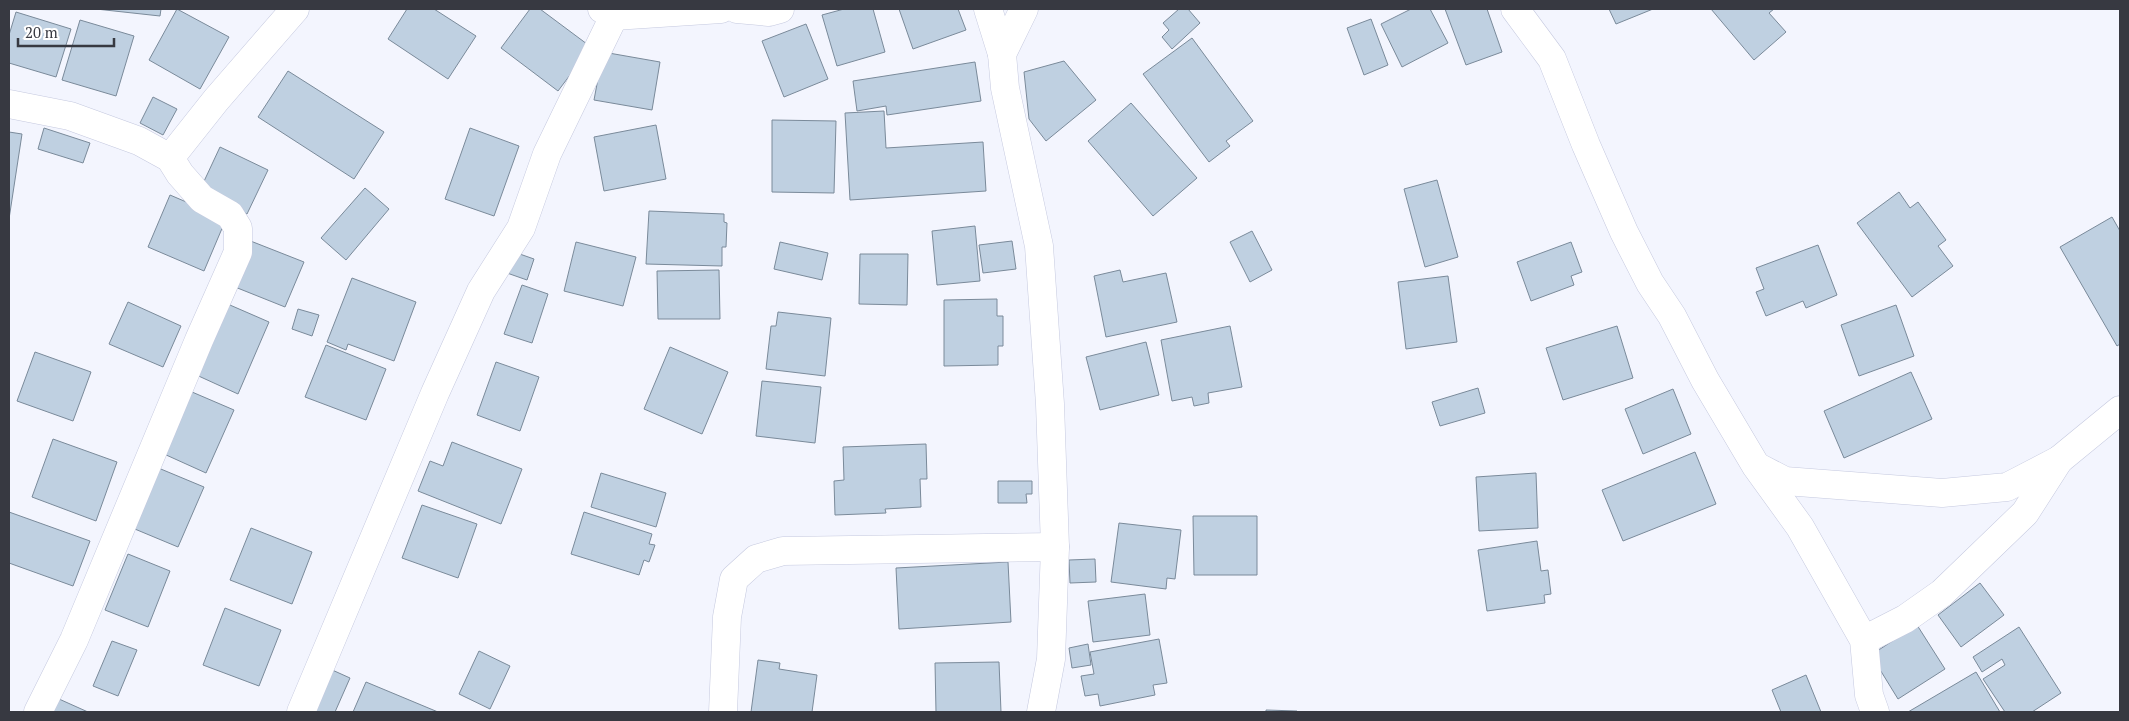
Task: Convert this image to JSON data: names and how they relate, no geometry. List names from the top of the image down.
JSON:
{
  "scale_bar": "20 m"
}
